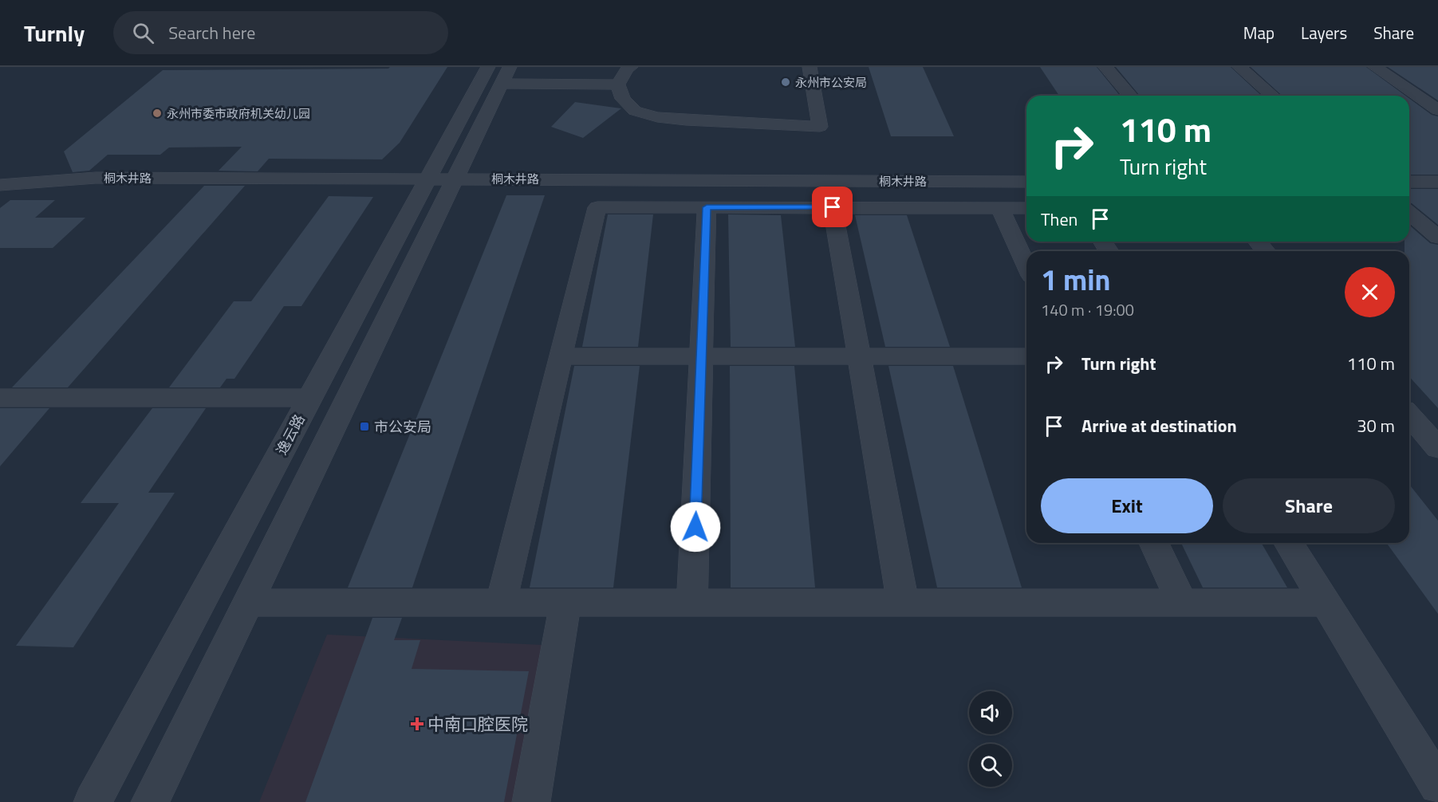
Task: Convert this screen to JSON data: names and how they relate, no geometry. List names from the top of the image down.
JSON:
{
  "streets": {
    "street": ["桐木井路", "逸云路"]
  },
  "crossings": [
    ["桐木井路", "逸云路"]
  ],
  "places": {
    "other": ["永州市公安局", "永州市委市政府机关幼儿园"],
    "transit": ["市公安局"],
    "health": ["中南口腔医院"]
  },
  "page": {
    "header": "Turnly",
    "search": "Search here",
    "nav": ["Map", "Layers", "Share"],
    "turn": ["110 m", "Turn right"],
    "then": "Then",
    "heading": ["1 min", "140 m · 19:00"],
    "list": [
      {
        "name": "Turn right",
        "value": "110 m"
      },
      {
        "name": "Arrive at destination",
        "value": "30 m"
      }
    ],
    "buttons": ["Exit", "Share"]
  }
}
